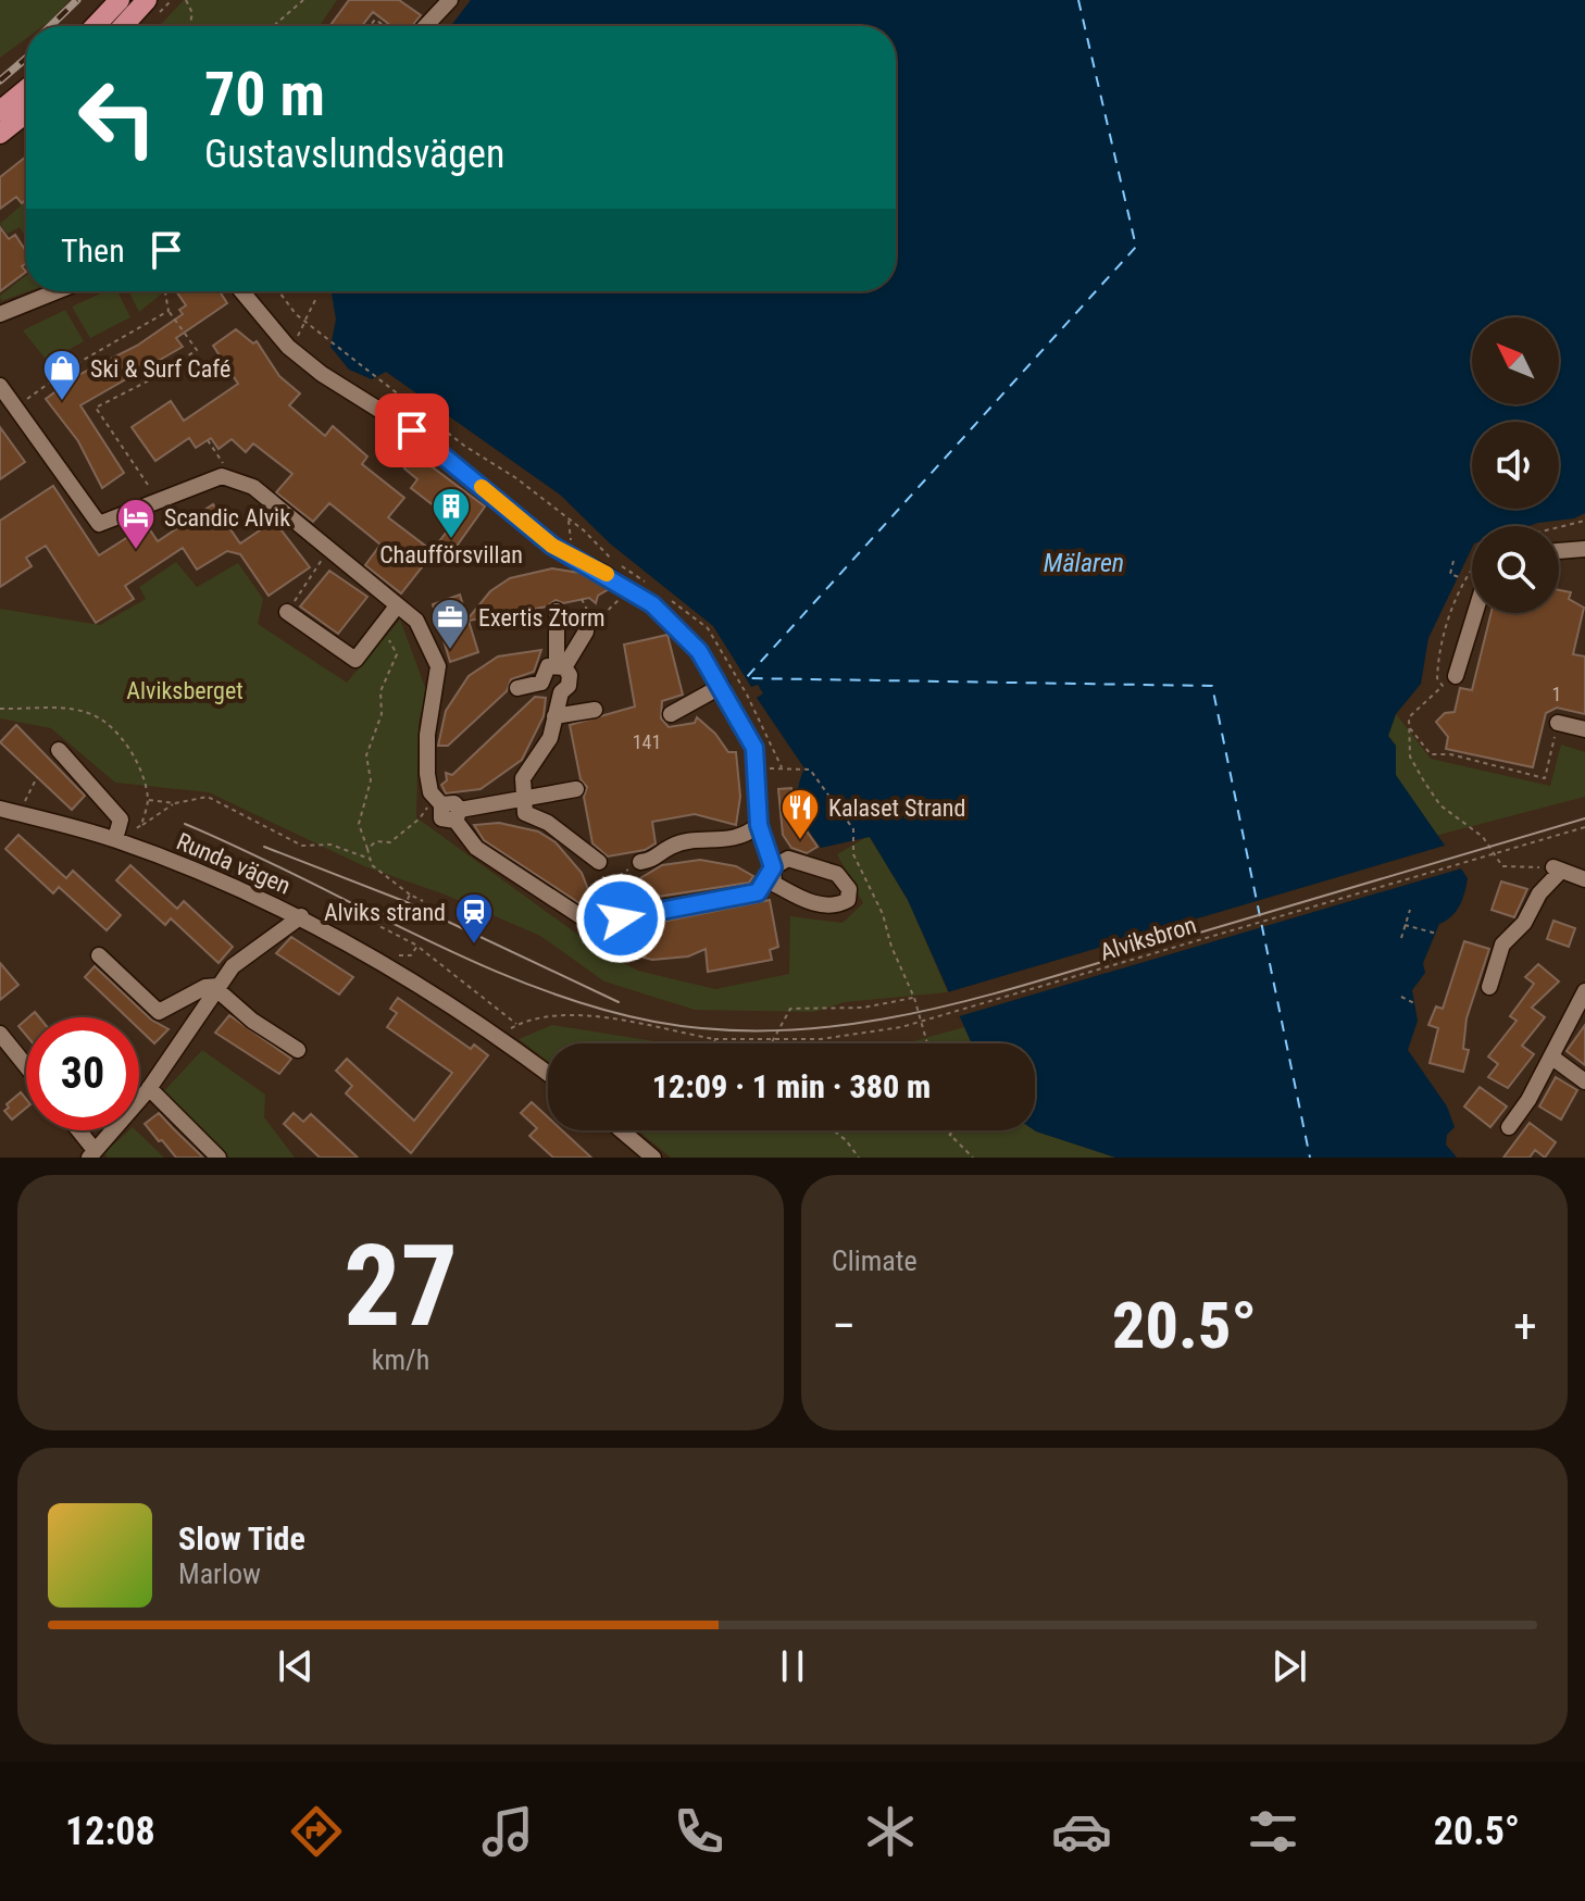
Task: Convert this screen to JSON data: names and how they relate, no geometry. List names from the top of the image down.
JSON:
{
  "streets": {
    "street": ["Runda vägen"],
    "path": ["Alviksbron"]
  },
  "water": ["Mälaren"],
  "parks": ["Alviksberget"],
  "places": {
    "shop": ["Ski & Surf Café"],
    "building": ["Chaufförsvillan"],
    "hotel": ["Scandic Alvik"],
    "office": ["Exertis Ztorm"],
    "restaurant": ["Kalaset Strand"],
    "station": ["Alviks strand"]
  },
  "house_numbers": ["1", "141"],
  "north": "top left",
  "page": {
    "turn": ["70 m", "Gustavslundsvägen"],
    "then": "Then",
    "limit": "30",
    "trip": "12:09 · 1 min · 380 m",
    "tile": [
      ["27", "km/h"],
      "Climate"
    ],
    "heat": ["−", "20.5°", "+"],
    "song": ["Slow Tide", "Marlow"],
    "tabs": ["12:08", "20.5°"]
  }
}
